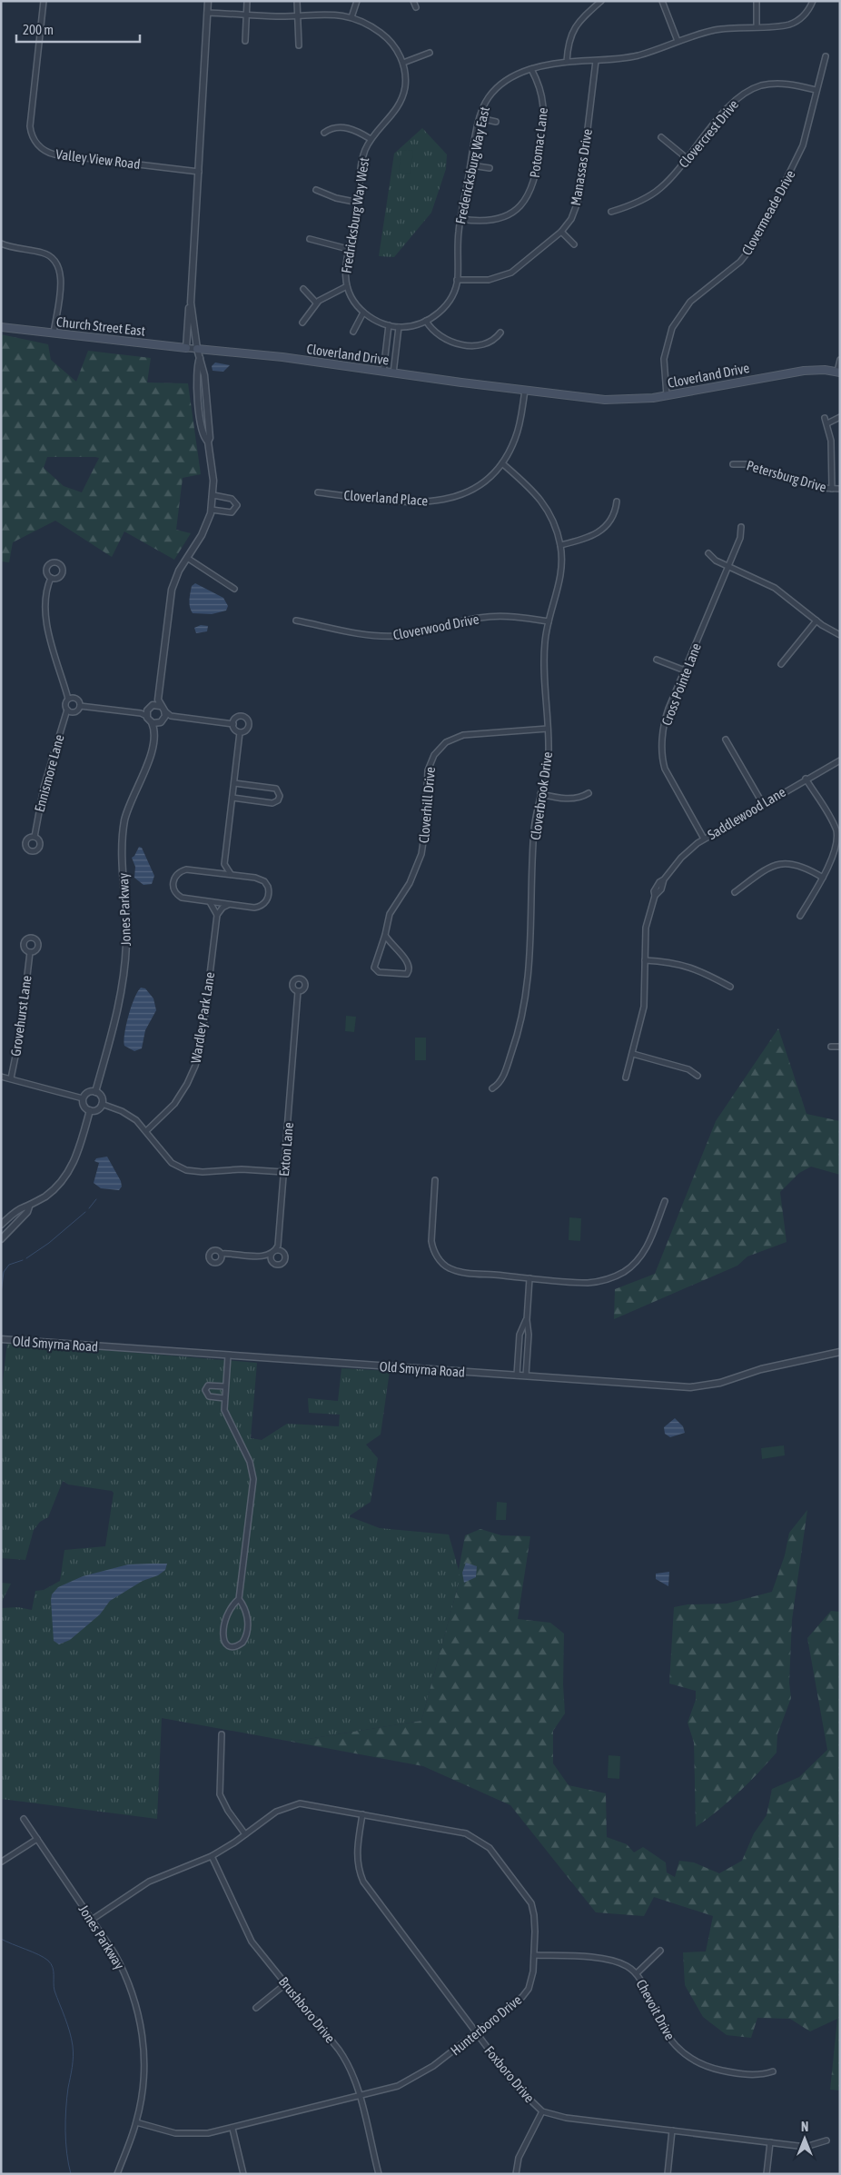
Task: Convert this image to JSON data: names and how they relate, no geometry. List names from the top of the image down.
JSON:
{
  "streets": {
    "main road": ["Church Street East", "Cloverland Drive"],
    "street": [
      "Clovercrest Drive",
      "Potomac Lane",
      "Valley View Road",
      "Fredericksburg Way East",
      "Manassas Drive",
      "Clovermeade Drive",
      "Fredricksburg Way West",
      "Petersburg Drive",
      "Cloverland Place",
      "Cloverwood Drive",
      "Cross Pointe Lane",
      "Ennismore Lane",
      "Cloverbrook Drive",
      "Cloverhill Drive",
      "Saddlewood Lane",
      "Jones Parkway",
      "Grovehurst Lane",
      "Wardley Park Lane",
      "Exton Lane",
      "Old Smyrna Road",
      "Brushboro Drive",
      "Chevoit Drive",
      "Hunterboro Drive",
      "Foxboro Drive"
    ]
  },
  "crossings": [
    ["Clovercrest Drive", "Clovermeade Drive"],
    ["Potomac Lane", "Fredericksburg Way East"],
    ["Fredericksburg Way East", "Manassas Drive"],
    ["Fredericksburg Way East", "Fredricksburg Way West"],
    ["Clovermeade Drive", "Cloverland Drive"],
    ["Church Street East", "Cloverland Drive"],
    ["Cloverland Drive", "Cloverland Place"],
    ["Cloverland Place", "Cloverbrook Drive"],
    ["Cloverwood Drive", "Cloverbrook Drive"],
    ["Cross Pointe Lane", "Saddlewood Lane"],
    ["Cloverbrook Drive", "Cloverhill Drive"],
    ["Jones Parkway", "Hunterboro Drive"],
    ["Brushboro Drive", "Hunterboro Drive"],
    ["Chevoit Drive", "Hunterboro Drive"],
    ["Hunterboro Drive", "Foxboro Drive"]
  ],
  "scale_bar": "200 m",
  "north": "top"
}
